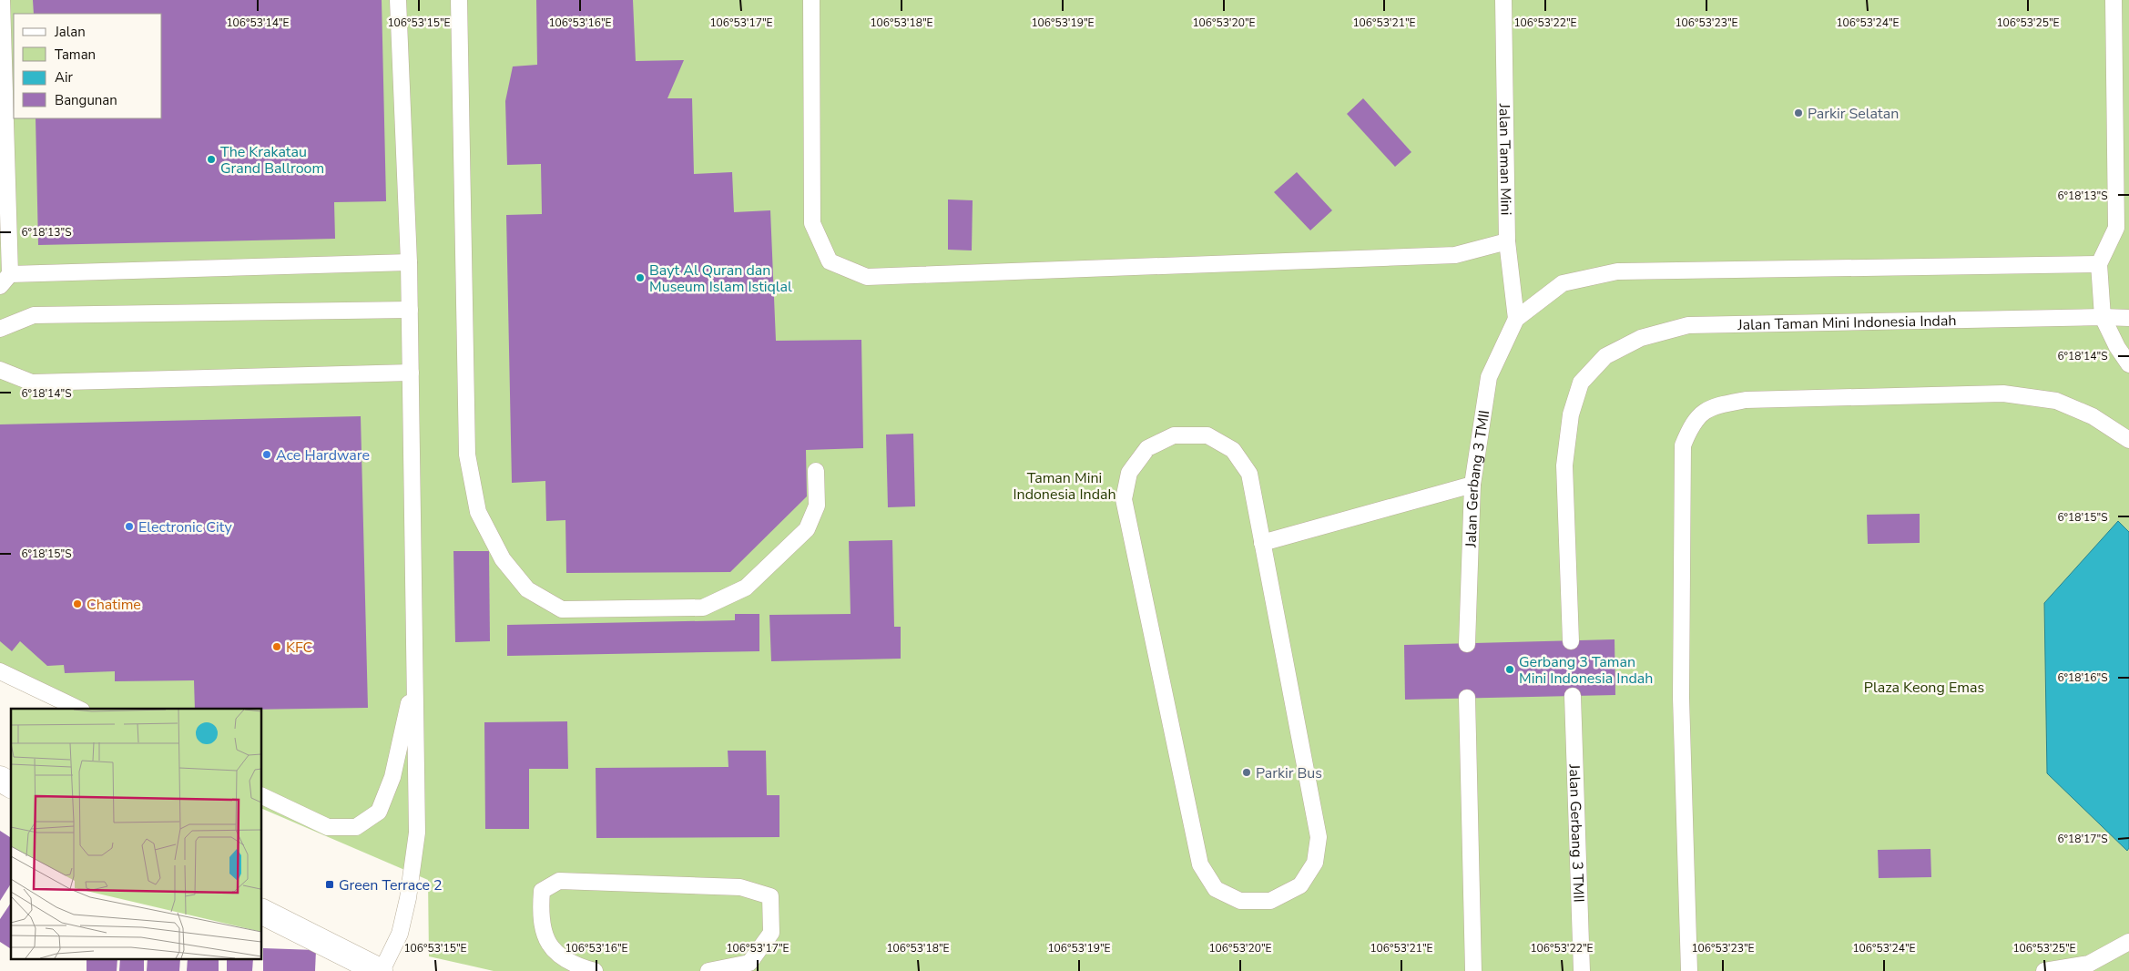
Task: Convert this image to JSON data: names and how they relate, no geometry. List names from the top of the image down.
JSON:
{
  "streets": {
    "lane": ["Jalan Taman Mini", "Jalan Taman Mini Indonesia Indah", "Jalan Gerbang 3 TMII"]
  },
  "crossings": [
    ["Jalan Taman Mini", "Jalan Gerbang 3 TMII"]
  ],
  "parks": ["Taman Mini Indonesia Indah", "Plaza Keong Emas"],
  "places": {
    "other": [
      "Parkir Selatan",
      "The Krakatau Grand Ballroom",
      "Bayt Al Quran dan Museum Islam Istiqlal",
      "Ace Hardware",
      "Electronic City",
      "Chatime",
      "KFC",
      "Gerbang 3 Taman Mini Indonesia Indah",
      "Parkir Bus"
    ],
    "transit": ["Green Terrace 2"]
  },
  "legend": [
    "Jalan",
    "Taman",
    "Air",
    "Bangunan"
  ],
  "coordinates": [
    "106°53'14\"E",
    "106°53'15\"E",
    "106°53'16\"E",
    "106°53'17\"E",
    "106°53'18\"E",
    "106°53'19\"E",
    "106°53'20\"E",
    "106°53'21\"E",
    "106°53'22\"E",
    "106°53'23\"E",
    "106°53'24\"E",
    "106°53'25\"E",
    "6°18'13\"S",
    "6°18'14\"S",
    "6°18'15\"S",
    "6°18'16\"S",
    "6°18'17\"S"
  ]
}
